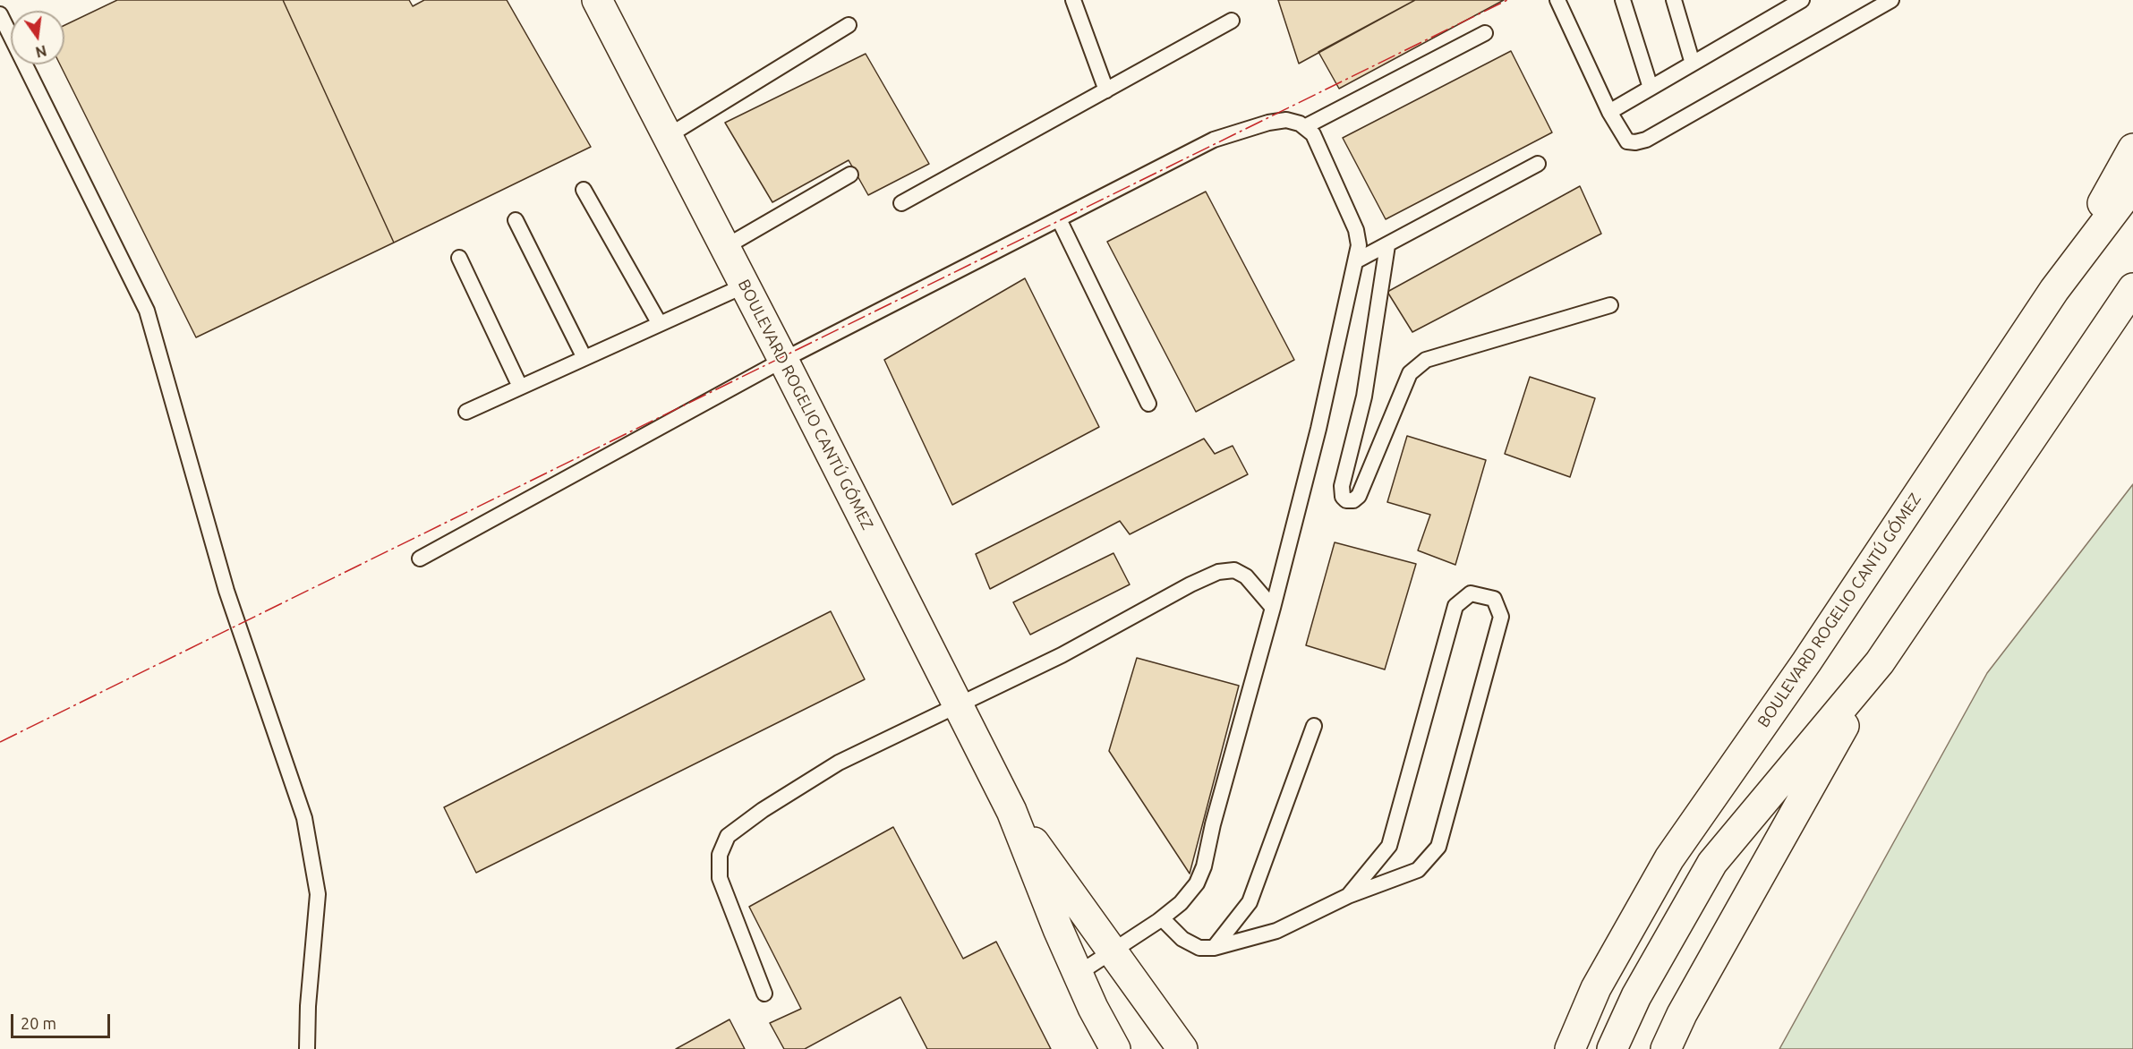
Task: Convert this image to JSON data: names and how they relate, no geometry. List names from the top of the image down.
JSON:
{
  "streets": {
    "main road": ["BOULEVARD ROGELIO CANTÚ GÓMEZ"]
  },
  "scale_bar": "20 m",
  "north": "bottom"
}
